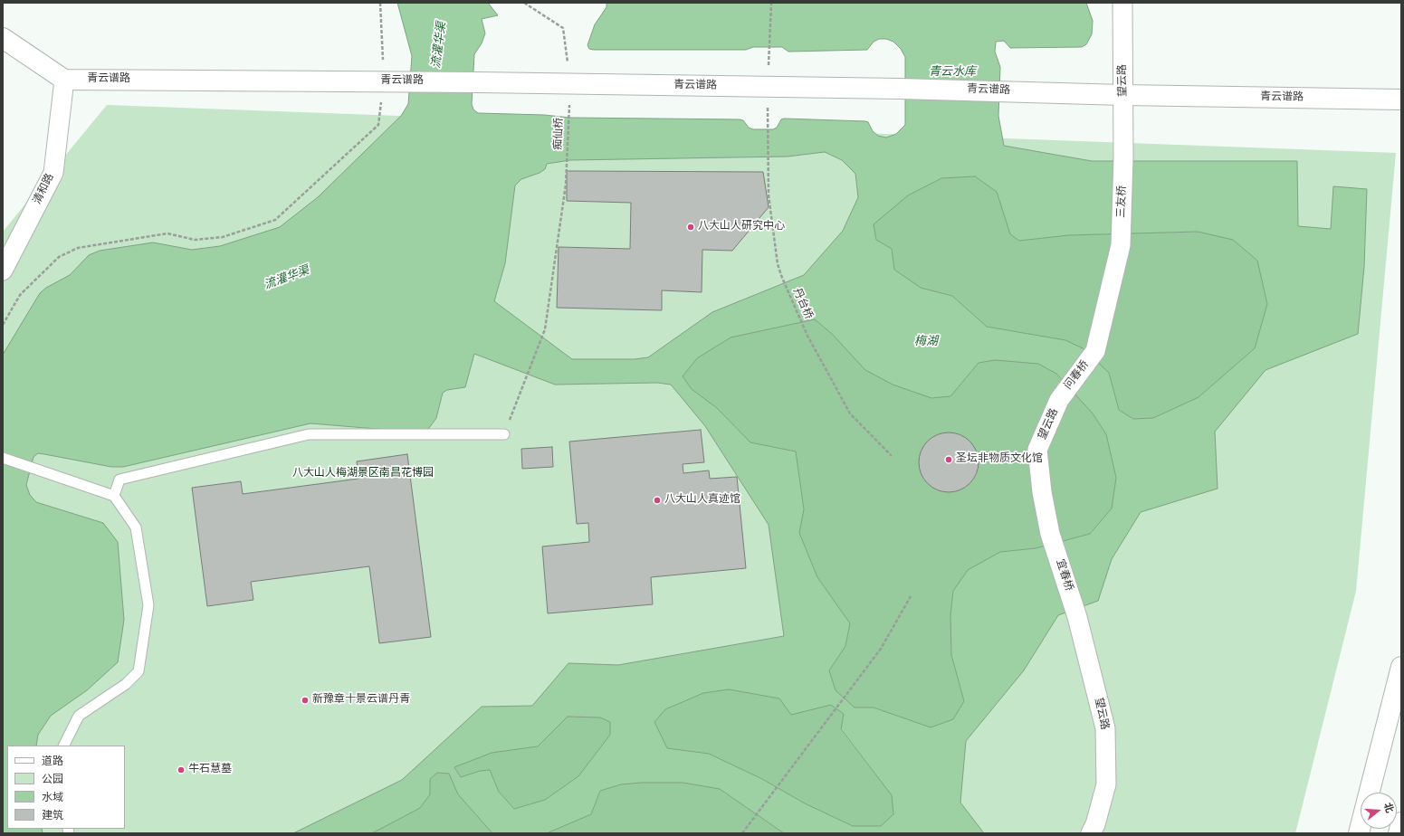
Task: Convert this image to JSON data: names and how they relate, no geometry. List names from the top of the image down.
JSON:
{
  "streets": {
    "main road": ["青云谱路"],
    "street": [
      "望云路",
      "清和路",
      "三友桥",
      "问春桥",
      "宜春桥"
    ],
    "path": ["痴仙桥", "丹台桥"]
  },
  "crossings": [
    ["青云谱路", "望云路"],
    ["青云谱路", "痴仙桥"],
    ["青云谱路", "清和路"],
    ["望云路", "三友桥"],
    ["望云路", "问春桥"],
    ["望云路", "宜春桥"],
    ["三友桥", "问春桥"]
  ],
  "water": ["流灌华渠", "青云水库", "梅湖"],
  "parks": ["八大山人梅湖景区·南昌花博园"],
  "places": [
    "八大山人研究中心",
    "圣坛非物质文化馆",
    "八大山人真迹馆",
    "新豫章十景·云谱丹青",
    "牛石慧墓"
  ],
  "legend": [
    "道路",
    "公园",
    "水域",
    "建筑"
  ],
  "north": "right"
}
